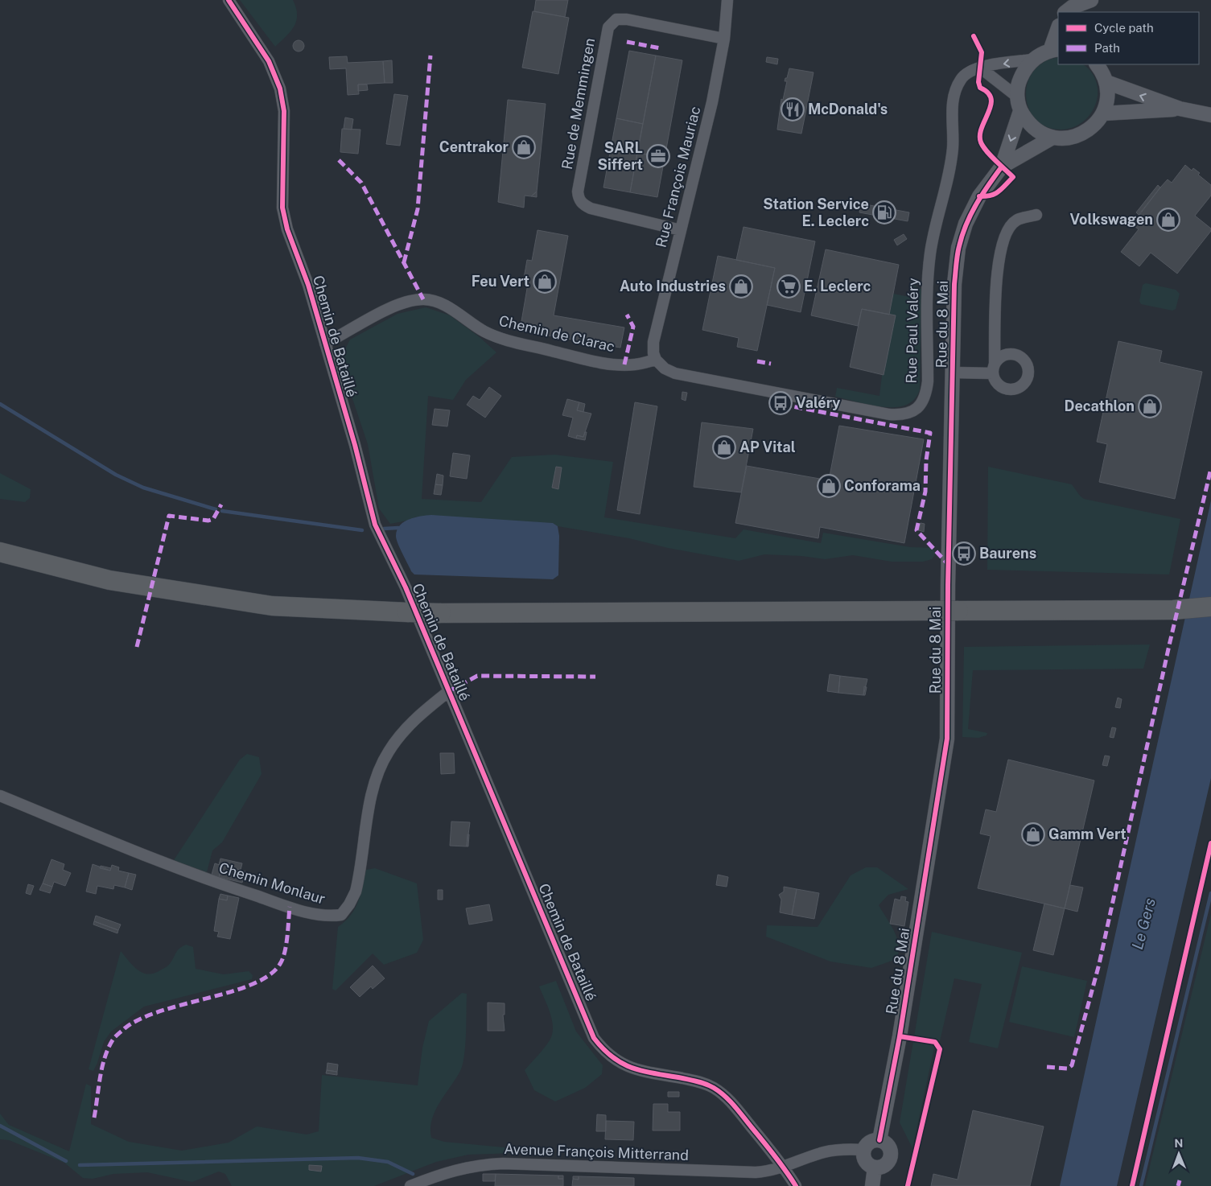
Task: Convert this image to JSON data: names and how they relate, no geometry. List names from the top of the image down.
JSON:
{
  "streets": {
    "street": [
      "Rue de Memmingen",
      "Rue François Mauriac",
      "Rue du 8 Mai",
      "Rue Paul Valéry",
      "Chemin de Clarac",
      "Chemin de Bataillé",
      "Chemin Monlaur",
      "Avenue François Mitterrand"
    ]
  },
  "crossings": [
    ["Rue de Memmingen", "Rue François Mauriac"],
    ["Rue François Mauriac", "Rue Paul Valéry"],
    ["Rue François Mauriac", "Chemin de Clarac"],
    ["Rue du 8 Mai", "Rue Paul Valéry"],
    ["Rue du 8 Mai", "Avenue François Mitterrand"],
    ["Rue Paul Valéry", "Chemin de Clarac"],
    ["Chemin de Clarac", "Chemin de Bataillé"],
    ["Chemin de Bataillé", "Chemin Monlaur"],
    ["Chemin de Bataillé", "Avenue François Mitterrand"]
  ],
  "water": ["Le Gers"],
  "places": {
    "restaurant": ["McDonald's"],
    "shop": [
      "Centrakor",
      "Volkswagen",
      "Feu Vert",
      "Auto Industries",
      "Decathlon",
      "AP Vital",
      "Conforama",
      "Gamm Vert"
    ],
    "office": ["SARL Siffert"],
    "fuel station": ["Station Service E. Leclerc"],
    "supermarket": ["E. Leclerc"],
    "bus stop": ["Valéry", "Baurens"]
  },
  "legend": ["Cycle path", "Path"],
  "north": "top"
}
